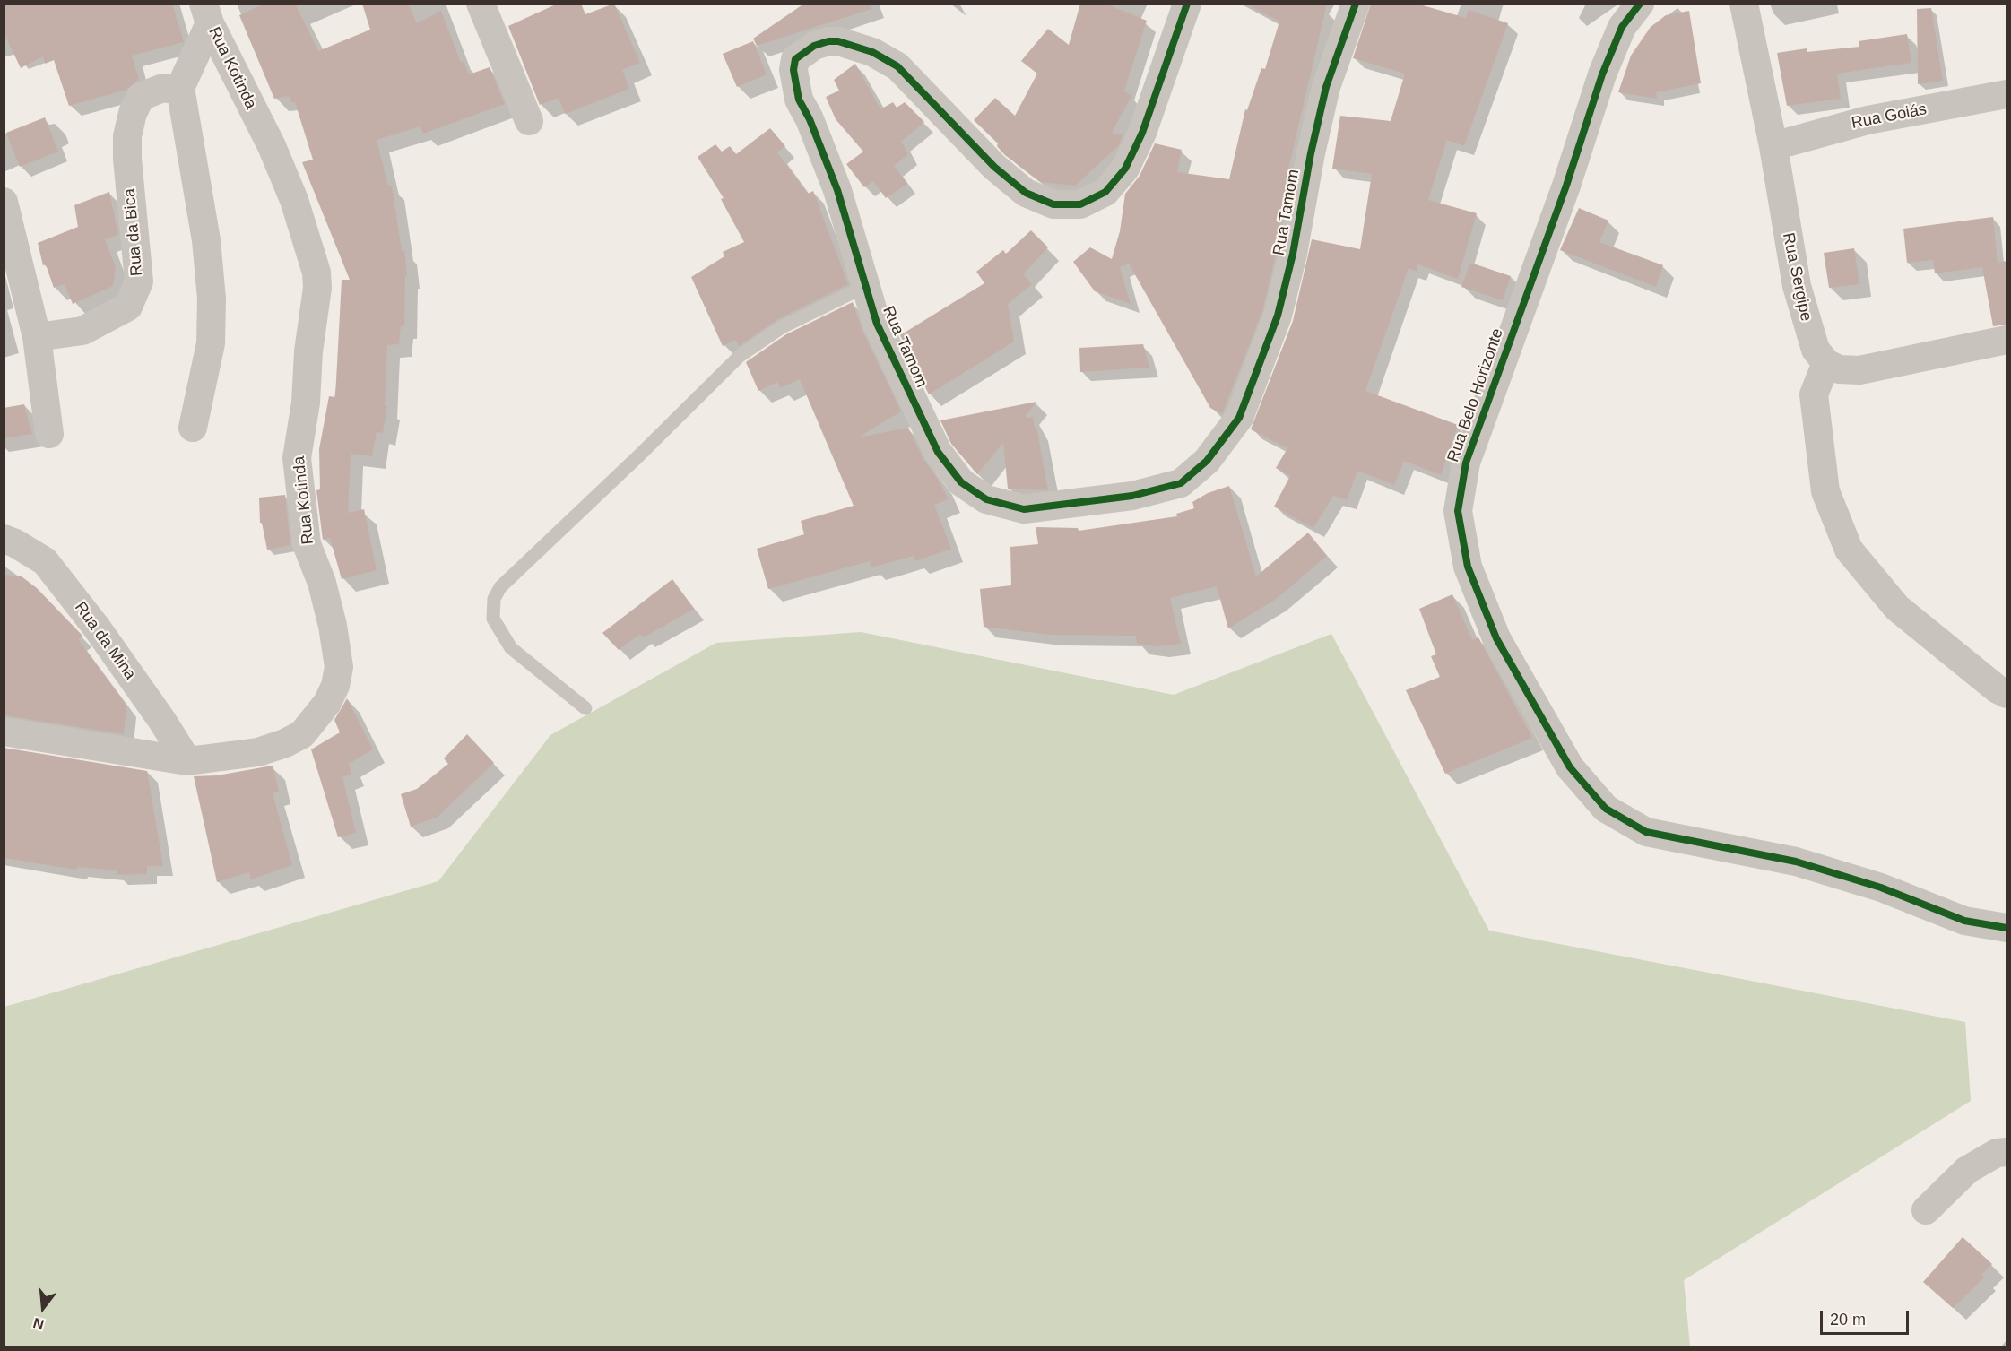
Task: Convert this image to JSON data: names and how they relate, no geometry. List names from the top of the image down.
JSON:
{
  "streets": {
    "street": [
      "Rua Kotinda",
      "Rua Goiás",
      "Rua Tamom",
      "Rua da Bica",
      "Rua Sergipe",
      "Rua Belo Horizonte",
      "Rua da Mina"
    ]
  },
  "crossings": [
    ["Rua Kotinda", "Rua da Mina"],
    ["Rua Goiás", "Rua Sergipe"]
  ],
  "scale_bar": "20 m",
  "north": "bottom"
}
